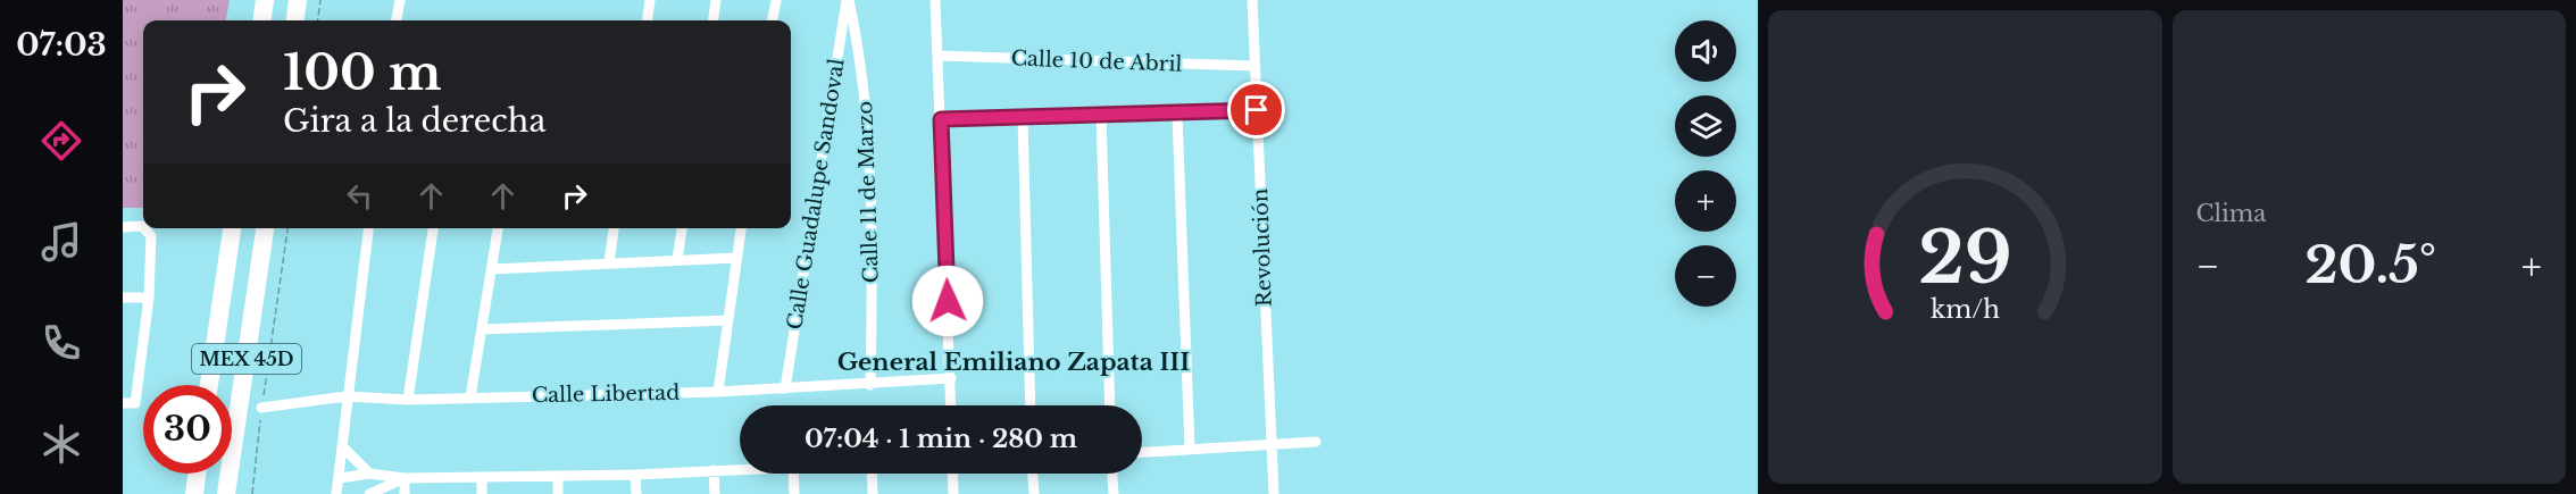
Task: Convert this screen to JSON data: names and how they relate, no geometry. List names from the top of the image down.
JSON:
{
  "streets": {
    "highway": ["MEX 45D"],
    "street": [
      "Calle 10 de Abril",
      "Calle 11 de Marzo",
      "Calle Guadalupe Sandoval",
      "Revolución",
      "Calle Libertad"
    ]
  },
  "crossings": [
    ["Calle 10 de Abril", "Revolución"],
    ["Calle 11 de Marzo", "Calle Guadalupe Sandoval"],
    ["Calle 11 de Marzo", "Calle Libertad"],
    ["Calle Guadalupe Sandoval", "Calle Libertad"]
  ],
  "districts": ["General Emiliano Zapata III"],
  "page": {
    "tabs": "07:03",
    "tile": "Clima",
    "map_buttons": ["+", "−"],
    "turn": ["100 m", "Gira a la derecha"],
    "heat": ["−", "20.5°", "+"],
    "limit": "30",
    "trip": "07:04 · 1 min · 280 m",
    "gauge": ["29", "km/h"]
  }
}
